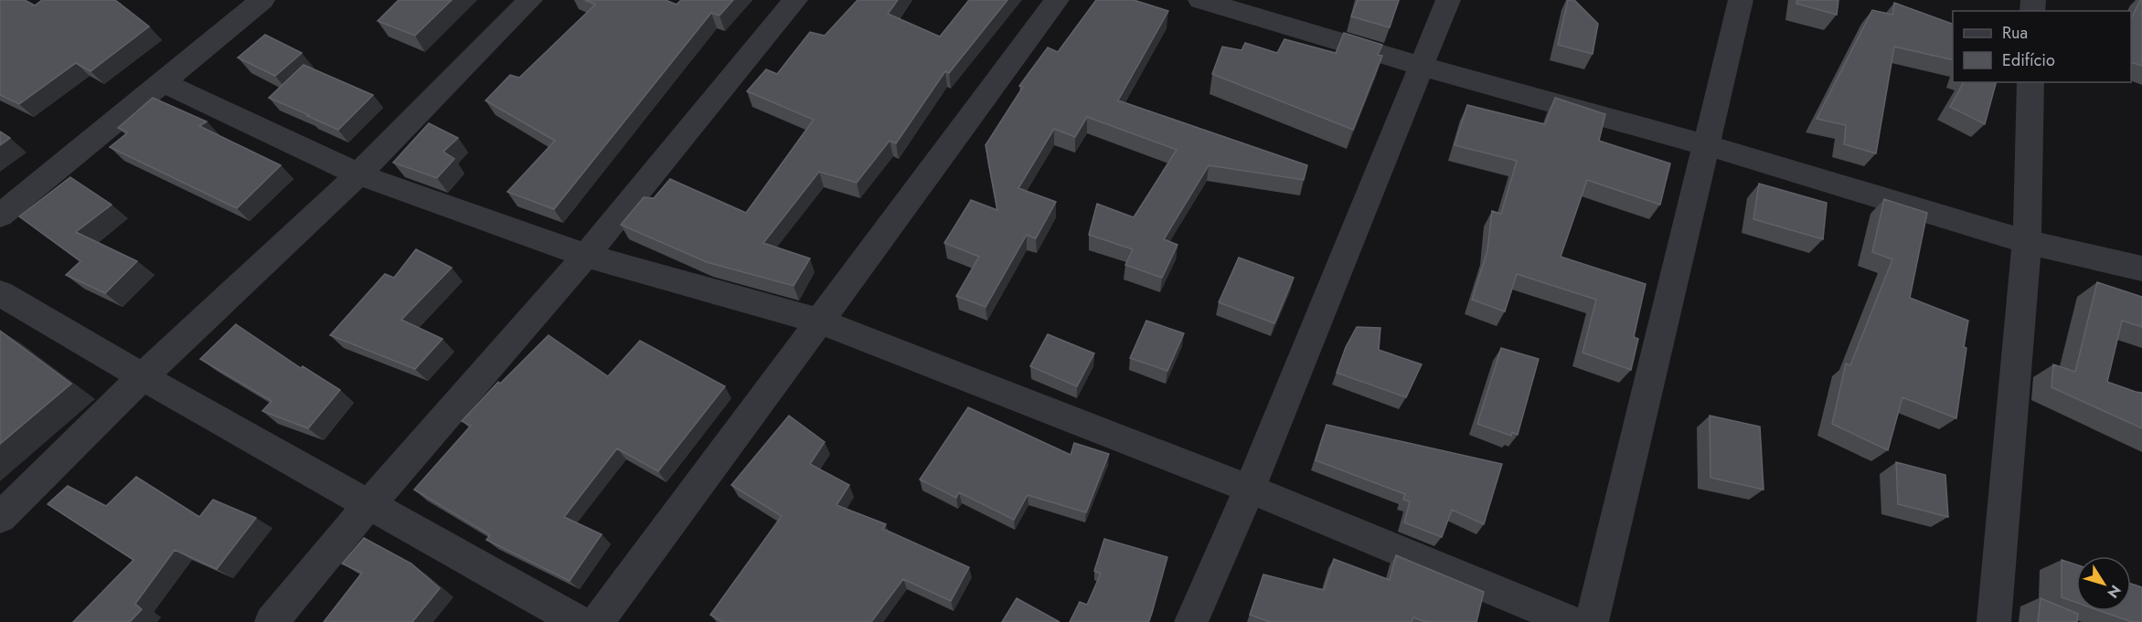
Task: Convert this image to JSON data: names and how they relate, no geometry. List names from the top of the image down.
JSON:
{
  "legend": ["Rua", "Edifício"],
  "north": "bottom right"
}
